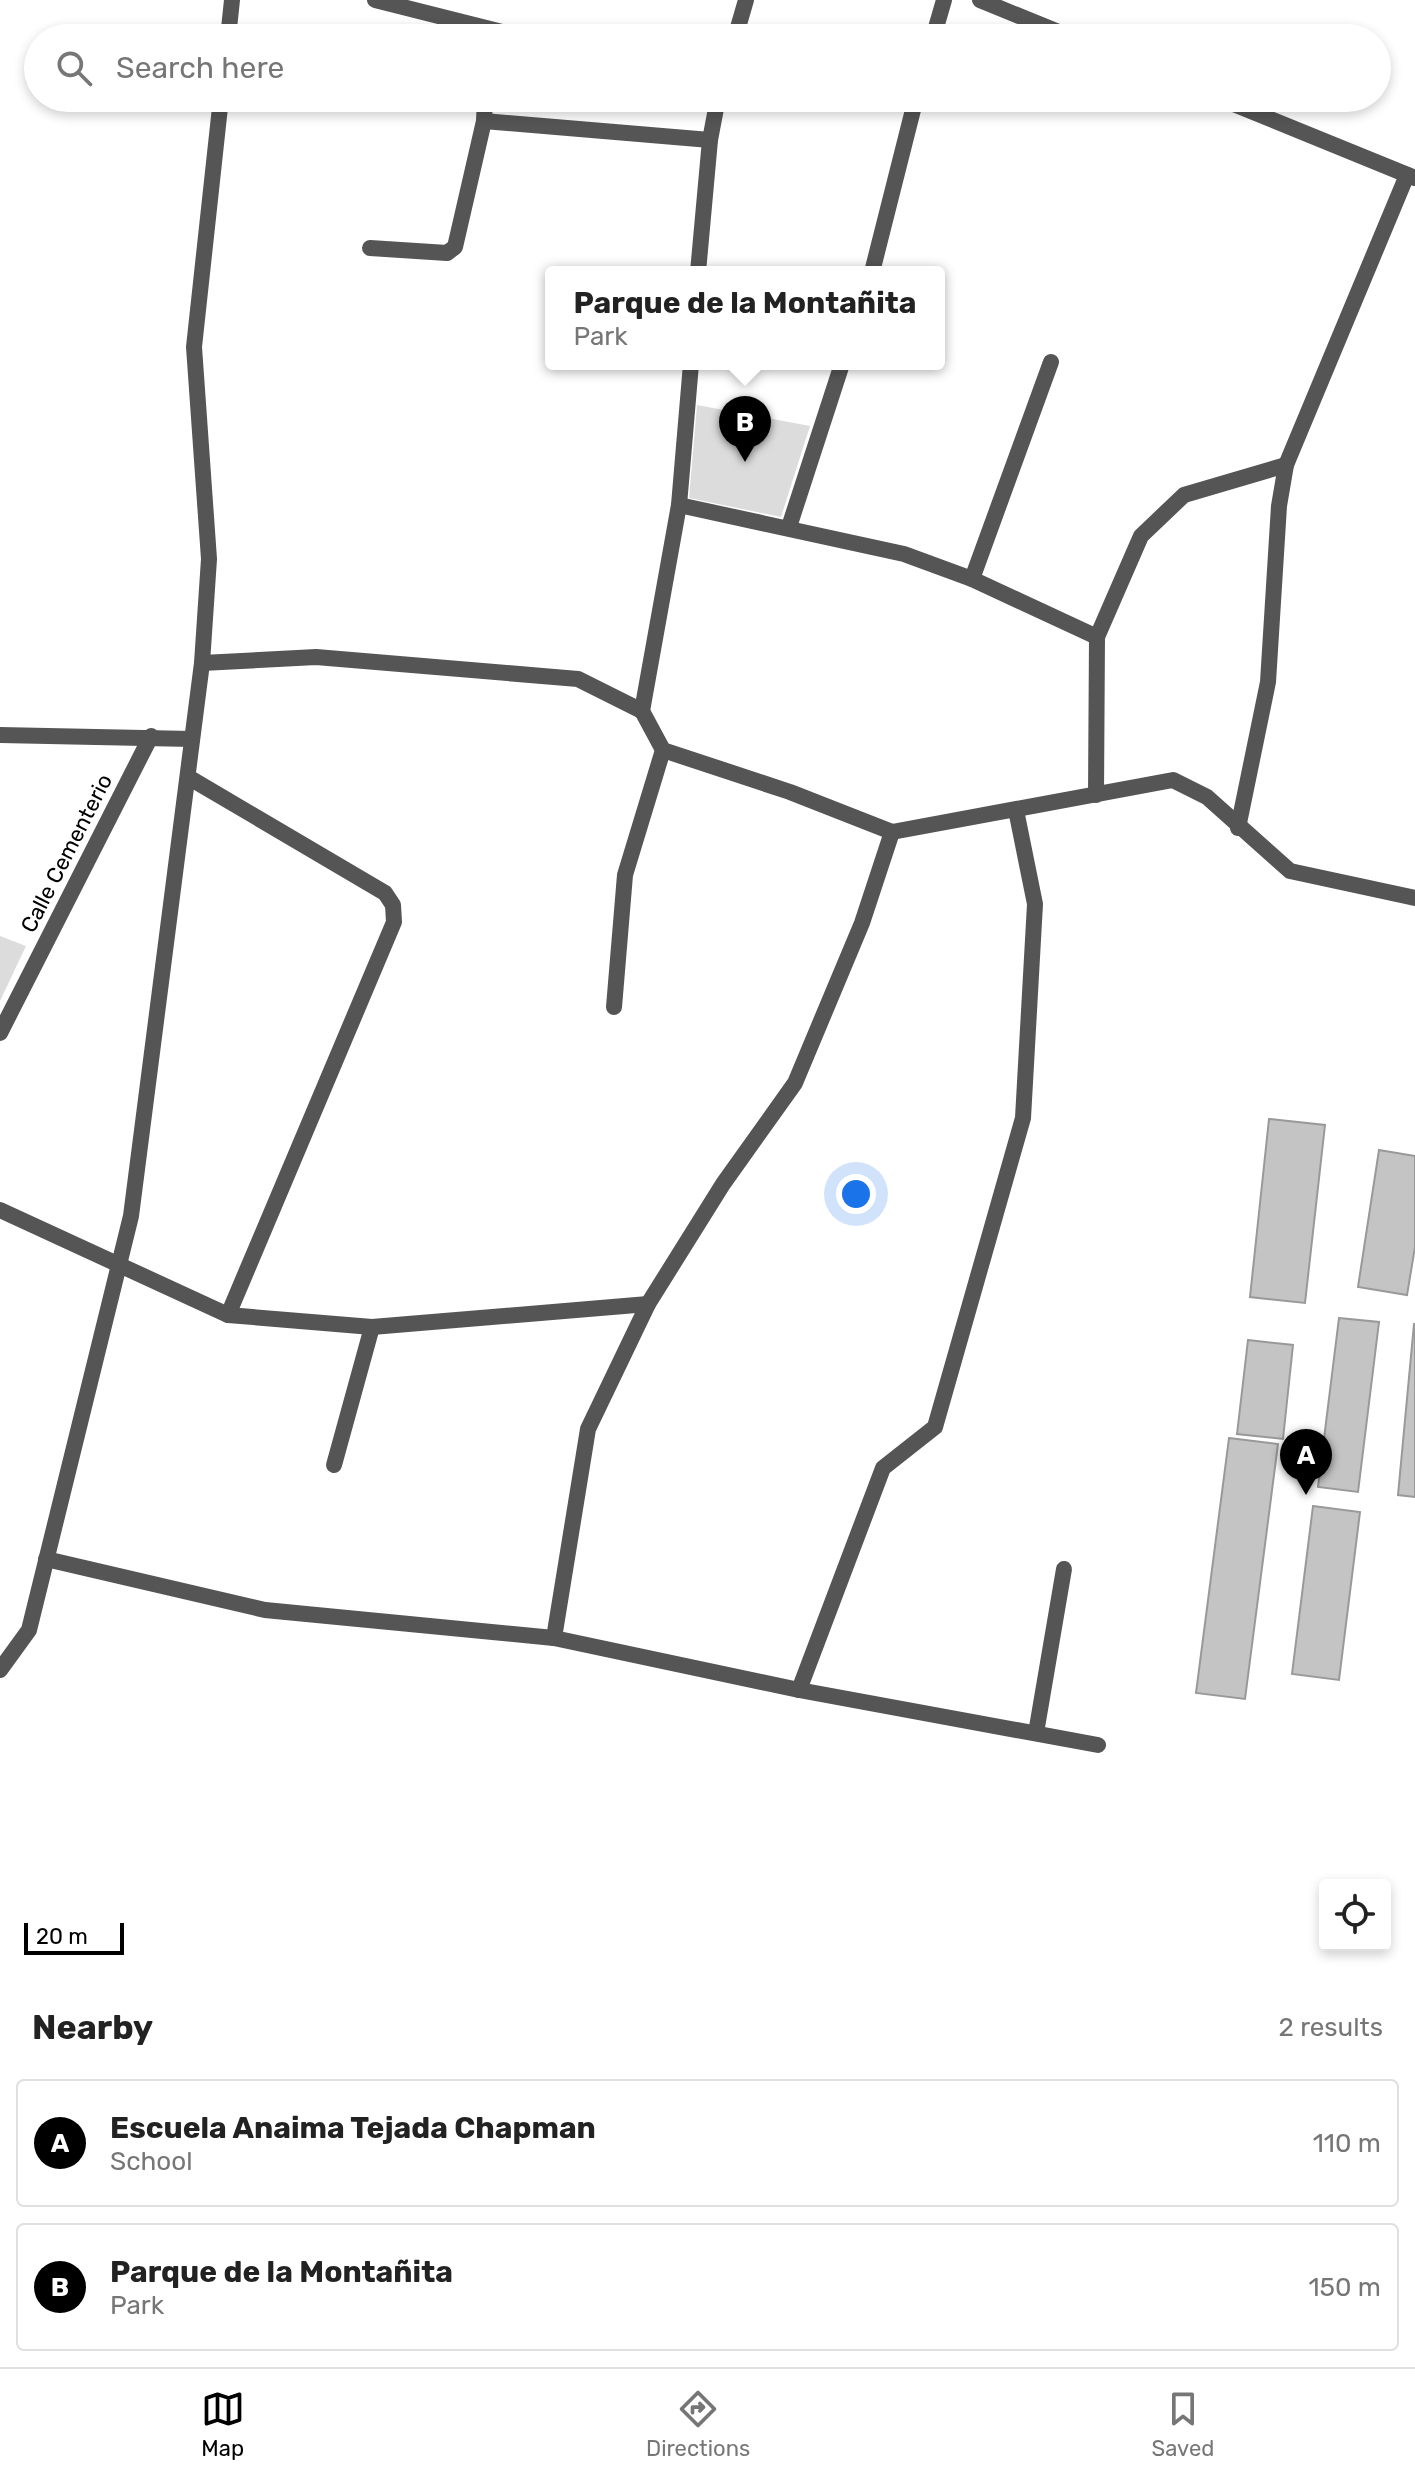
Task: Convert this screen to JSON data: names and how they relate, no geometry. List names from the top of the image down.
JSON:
{
  "streets": {
    "street": ["Calle Cementerio"]
  },
  "scale_bar": "20 m",
  "page": {
    "search": "Search here",
    "popup": ["Parque de la Montañita", "Park"],
    "pins": ["B", "A"],
    "scale": "20 m",
    "heading": ["Nearby", "2 results"],
    "list": [
      {
        "mark": "A",
        "name": "Escuela Anaima Tejada Chapman",
        "note": "School",
        "value": "110 m"
      },
      {
        "mark": "B",
        "name": "Parque de la Montañita",
        "note": "Park",
        "value": "150 m"
      }
    ],
    "nav": ["Map", "Directions", "Saved"]
  }
}
